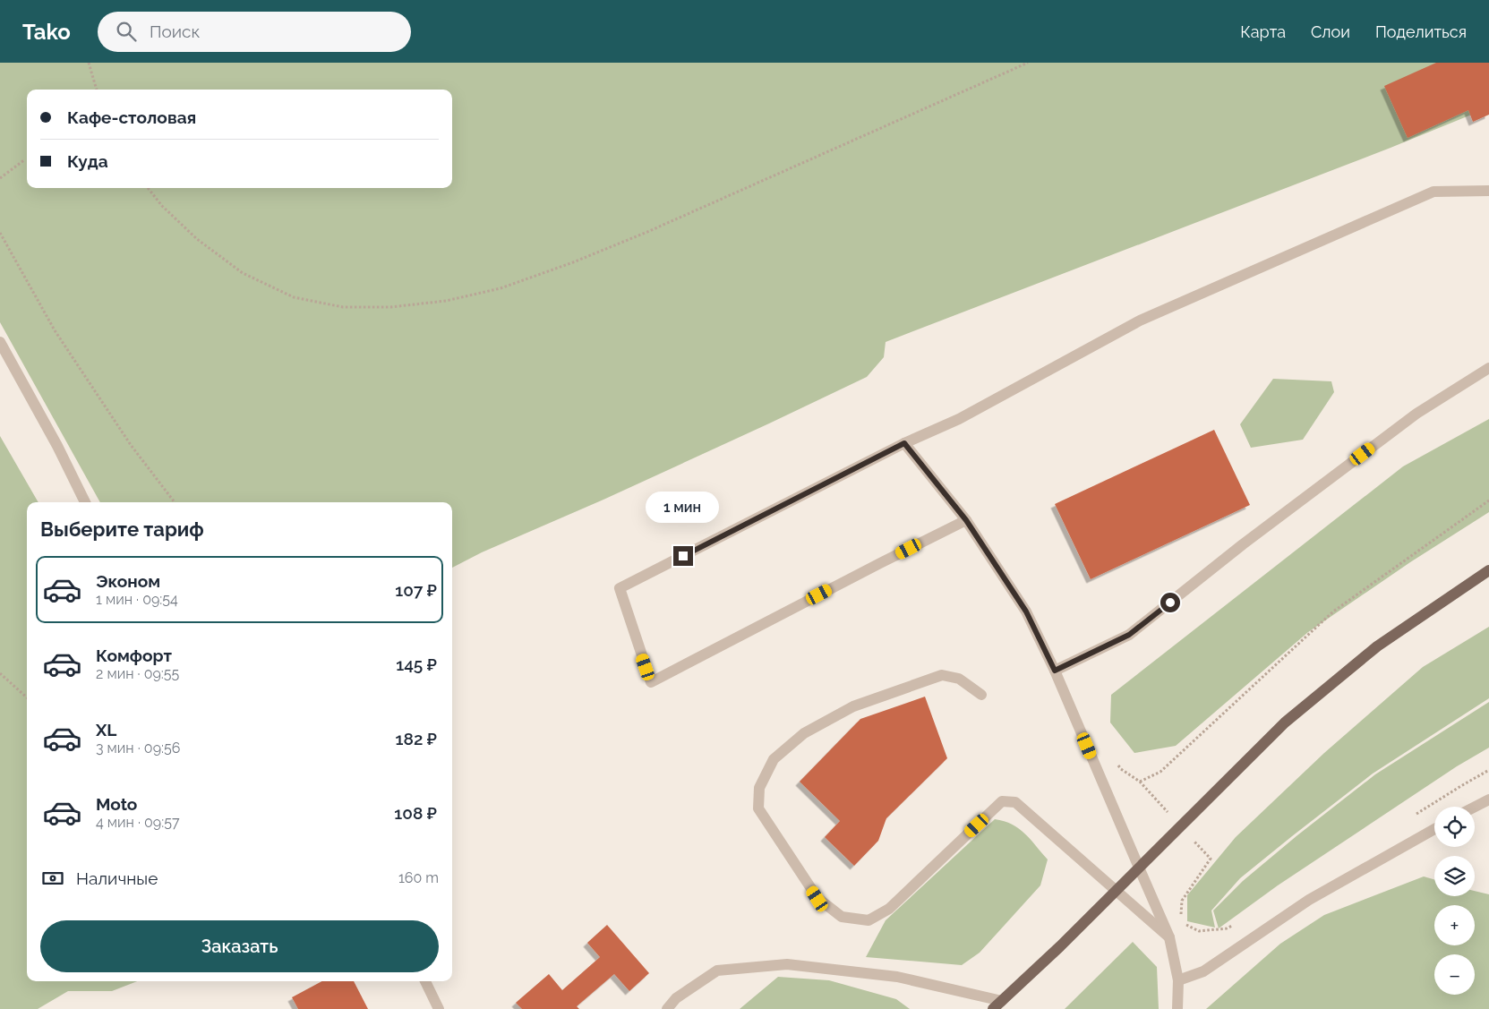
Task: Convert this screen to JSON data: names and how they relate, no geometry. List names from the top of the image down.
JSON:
{
  "page": {
    "header": "Tako",
    "search": "Поиск",
    "nav": ["Карта", "Слои", "Поделиться"],
    "banner": ["Кафе-столовая", "Куда"],
    "bubble": "1 мин",
    "heading": "Выберите тариф",
    "list": [
      {
        "name": "Эконом",
        "note": "1 мин · 09:54",
        "value": "107 ₽"
      },
      {
        "name": "Комфорт",
        "note": "2 мин · 09:55",
        "value": "145 ₽"
      },
      {
        "name": "XL",
        "note": "3 мин · 09:56",
        "value": "182 ₽"
      },
      {
        "name": "Moto",
        "note": "4 мин · 09:57",
        "value": "108 ₽"
      }
    ],
    "map_buttons": ["+", "−"],
    "pay": ["Наличные", "160 m"],
    "buttons": "Заказать"
  }
}
